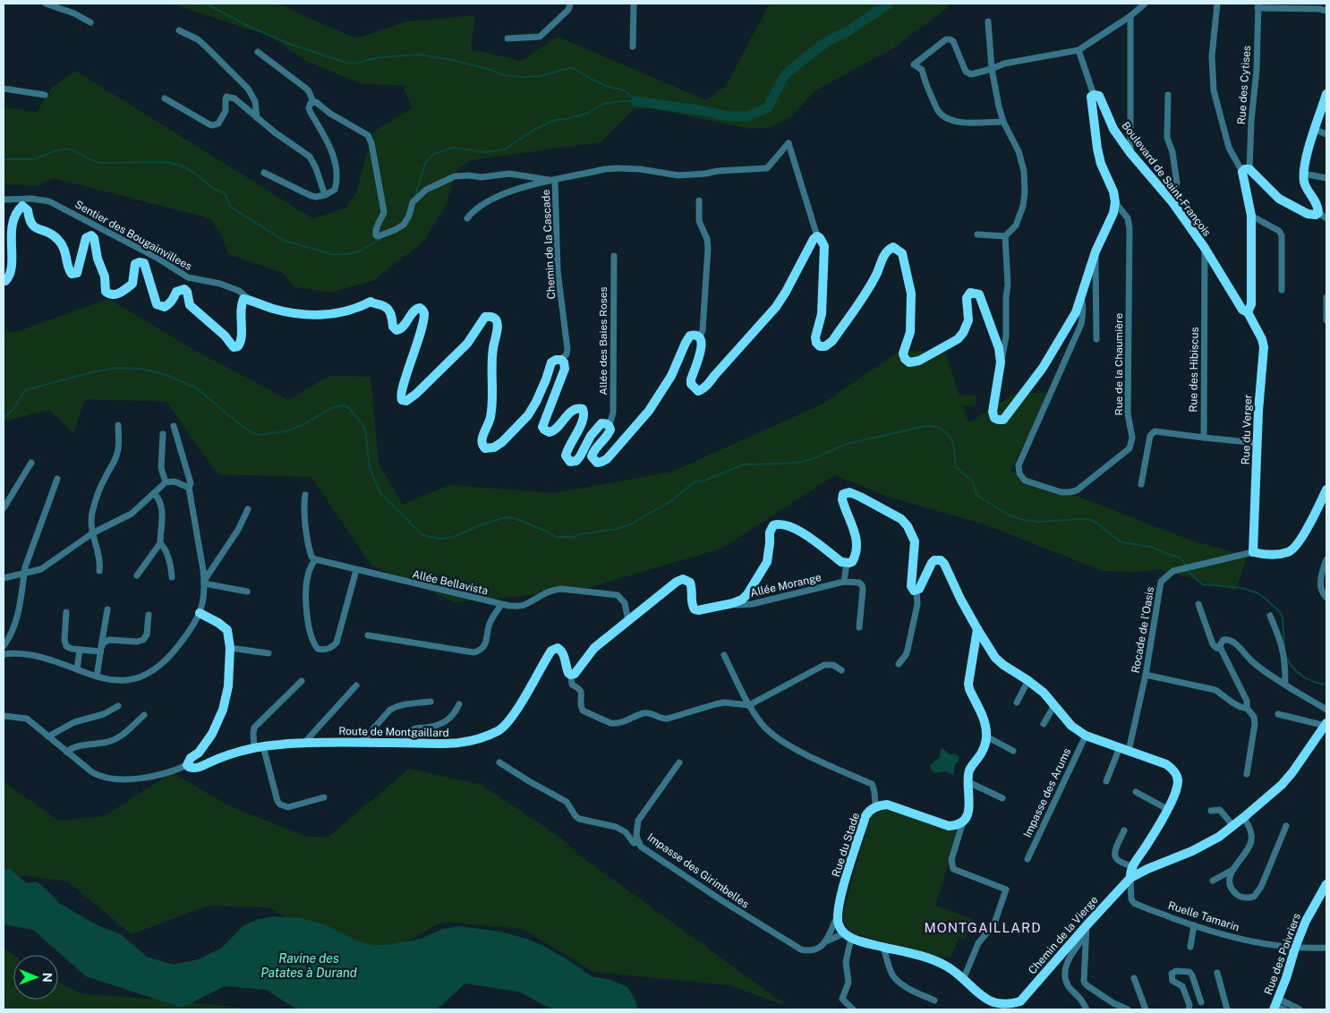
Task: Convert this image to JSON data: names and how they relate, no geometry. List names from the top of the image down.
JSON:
{
  "streets": {
    "main road": [
      "Boulevard de Saint-François",
      "Rue du Verger",
      "Route de Montgaillard",
      "Rue du Stade",
      "Chemin de la Vierge",
      "Rue des Poivriers"
    ],
    "street": [
      "Rue des Cytises",
      "Sentier des Bougainvillees",
      "Chemin de la Cascade",
      "Allée des Baies Roses",
      "Rue de la Chaumière",
      "Rue des Hibiscus",
      "Allée Bellavista",
      "Allée Morange",
      "Rocade de l'Oasis",
      "Impasse des Arums",
      "Impasse des Girimbelles",
      "Ruelle Tamarin"
    ]
  },
  "crossings": [
    ["Boulevard de Saint-François", "Rue des Hibiscus"],
    ["Boulevard de Saint-François", "Rue du Verger"],
    ["Rue du Verger", "Rocade de l'Oasis"],
    ["Ruelle Tamarin", "Chemin de la Vierge"],
    ["Ruelle Tamarin", "Rue des Poivriers"]
  ],
  "districts": ["MONTGAILLARD"],
  "water": ["Ravine des Patates à Durand"],
  "north": "right"
}
